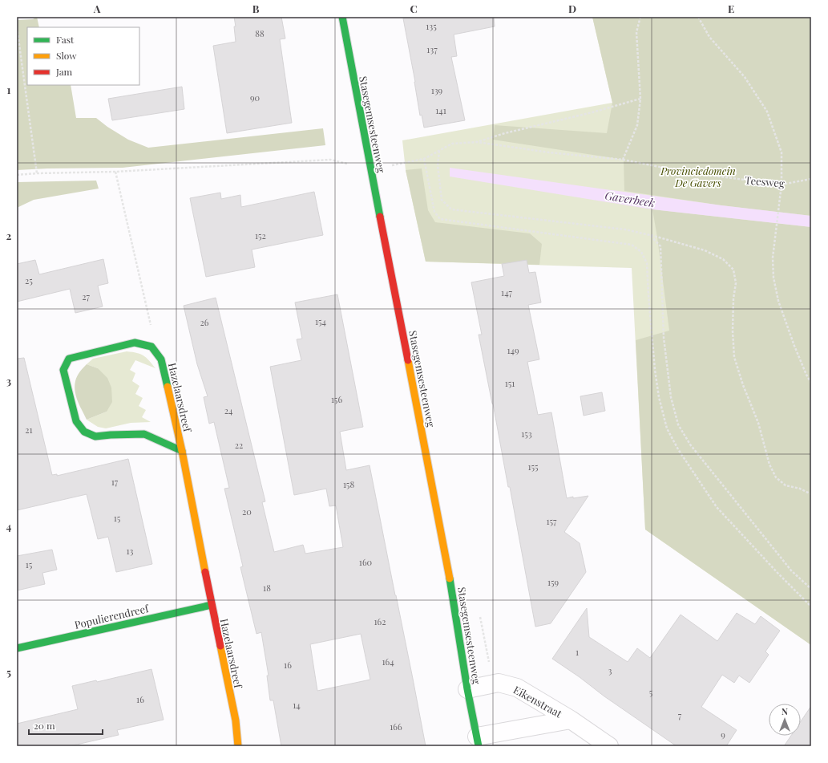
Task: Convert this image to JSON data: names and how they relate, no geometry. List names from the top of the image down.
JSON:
{
  "streets": {
    "street": [
      "Stasegemsesteenweg",
      "Hazelaarsdreef",
      "Populierendreef",
      "Eikenstraat"
    ],
    "path": ["Teesweg"]
  },
  "crossings": [
    ["Stasegemsesteenweg", "Eikenstraat"],
    ["Hazelaarsdreef", "Populierendreef"]
  ],
  "water": ["Gaverbeek"],
  "parks": ["Provinciedomein De Gavers"],
  "house_numbers": [
    "135",
    "88",
    "137",
    "139",
    "90",
    "141",
    "152",
    "25",
    "147",
    "27",
    "154",
    "26",
    "149",
    "151",
    "156",
    "24",
    "21",
    "153",
    "22",
    "155",
    "17",
    "158",
    "20",
    "15",
    "157",
    "13",
    "160",
    "15",
    "159",
    "18",
    "162",
    "1",
    "164",
    "16",
    "3",
    "5",
    "16",
    "14",
    "7",
    "166",
    "9"
  ],
  "legend": ["Fast", "Slow", "Jam"],
  "scale_bar": "20 m",
  "north": "top",
  "grid": {
    "columns": [
      "A",
      "B",
      "C",
      "D",
      "E"
    ],
    "rows": [
      "1",
      "2",
      "3",
      "4",
      "5"
    ]
  }
}
